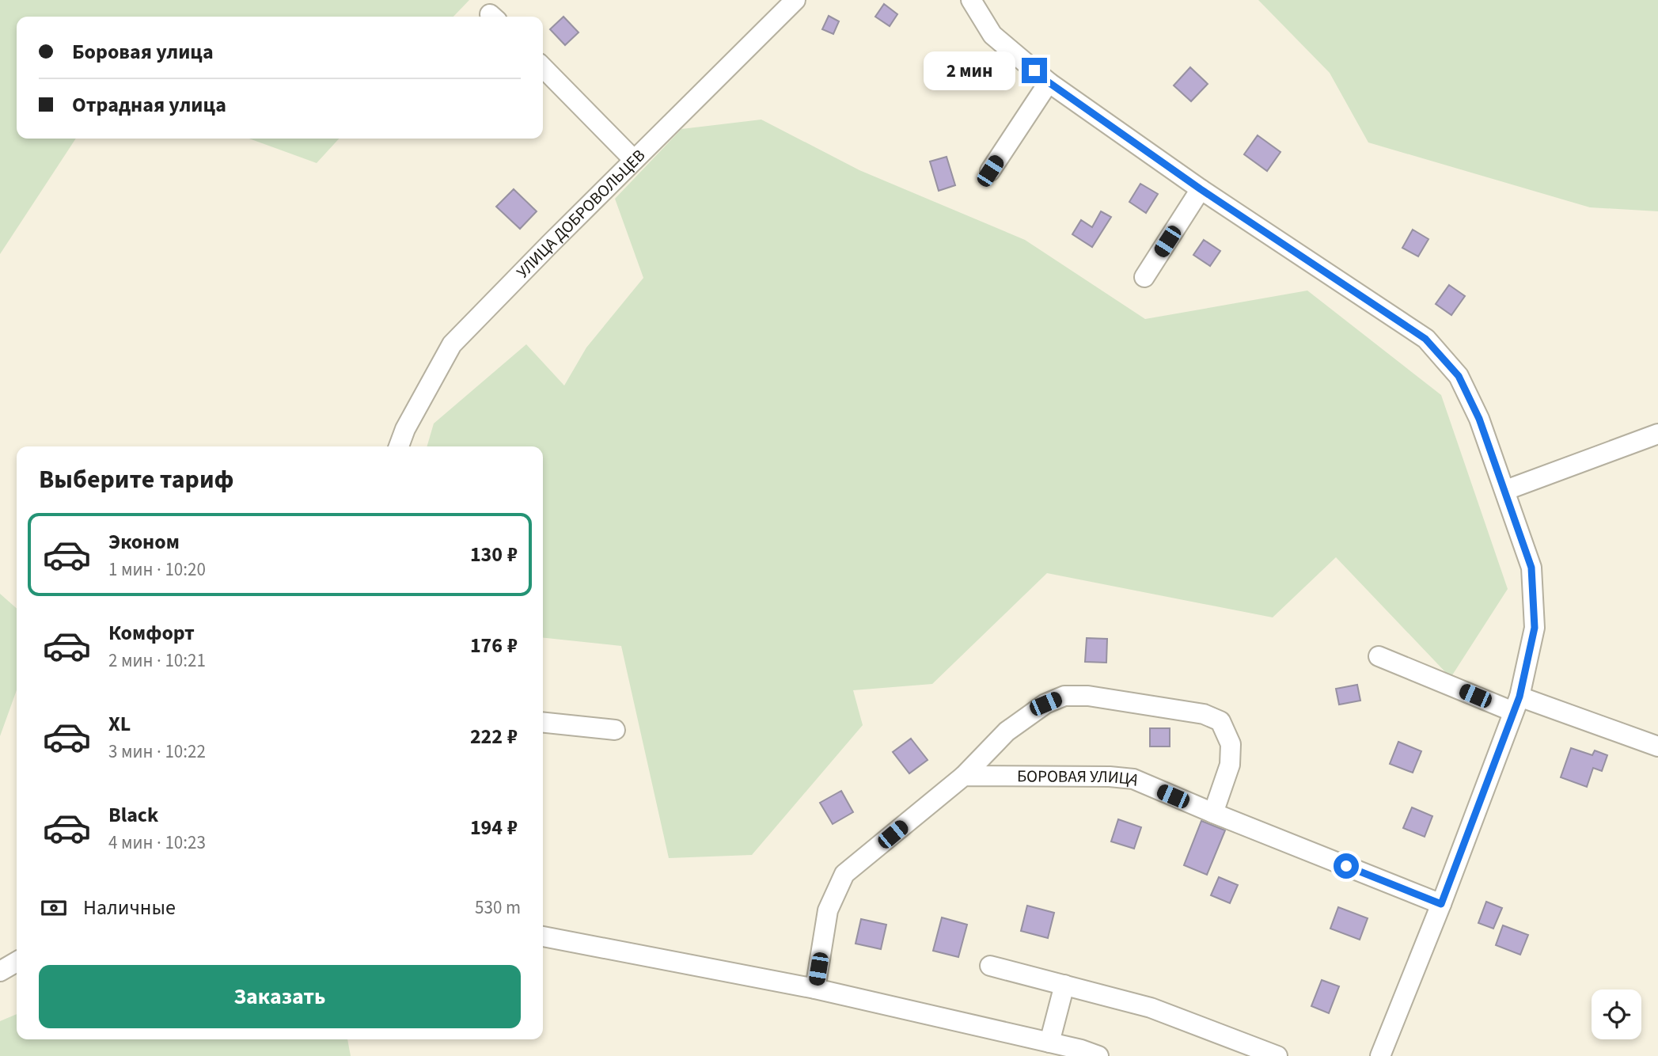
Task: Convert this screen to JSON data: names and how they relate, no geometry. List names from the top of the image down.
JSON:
{
  "streets": {
    "street": ["УЛИЦА ДОБРОВОЛЬЦЕВ", "БОРОВАЯ УЛИЦА"]
  },
  "page": {
    "banner": ["Боровая улица", "Отрадная улица"],
    "bubble": "2 мин",
    "heading": "Выберите тариф",
    "list": [
      {
        "name": "Эконом",
        "note": "1 мин · 10:20",
        "value": "130 ₽"
      },
      {
        "name": "Комфорт",
        "note": "2 мин · 10:21",
        "value": "176 ₽"
      },
      {
        "name": "XL",
        "note": "3 мин · 10:22",
        "value": "222 ₽"
      },
      {
        "name": "Black",
        "note": "4 мин · 10:23",
        "value": "194 ₽"
      }
    ],
    "pay": ["Наличные", "530 m"],
    "buttons": "Заказать"
  }
}
